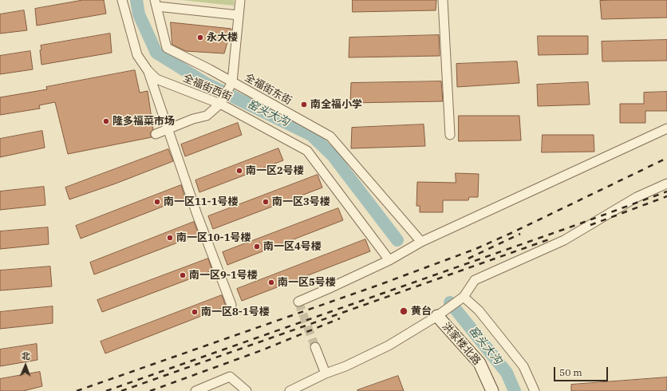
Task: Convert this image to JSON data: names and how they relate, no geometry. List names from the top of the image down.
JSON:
{
  "streets": {
    "street": ["全福街西街", "全福街东街", "洪家楼北路"]
  },
  "water": ["窑头大沟"],
  "places": [
    "永大楼",
    "南全福小学",
    "隆多福菜市场",
    "南一区2号楼",
    "南一区11-1号楼",
    "南一区3号楼",
    "南一区10-1号楼",
    "南一区4号楼",
    "南一区9-1号楼",
    "南一区5号楼",
    "黄台",
    "南一区8-1号楼"
  ],
  "scale_bar": "50 m",
  "north": "top"
}
